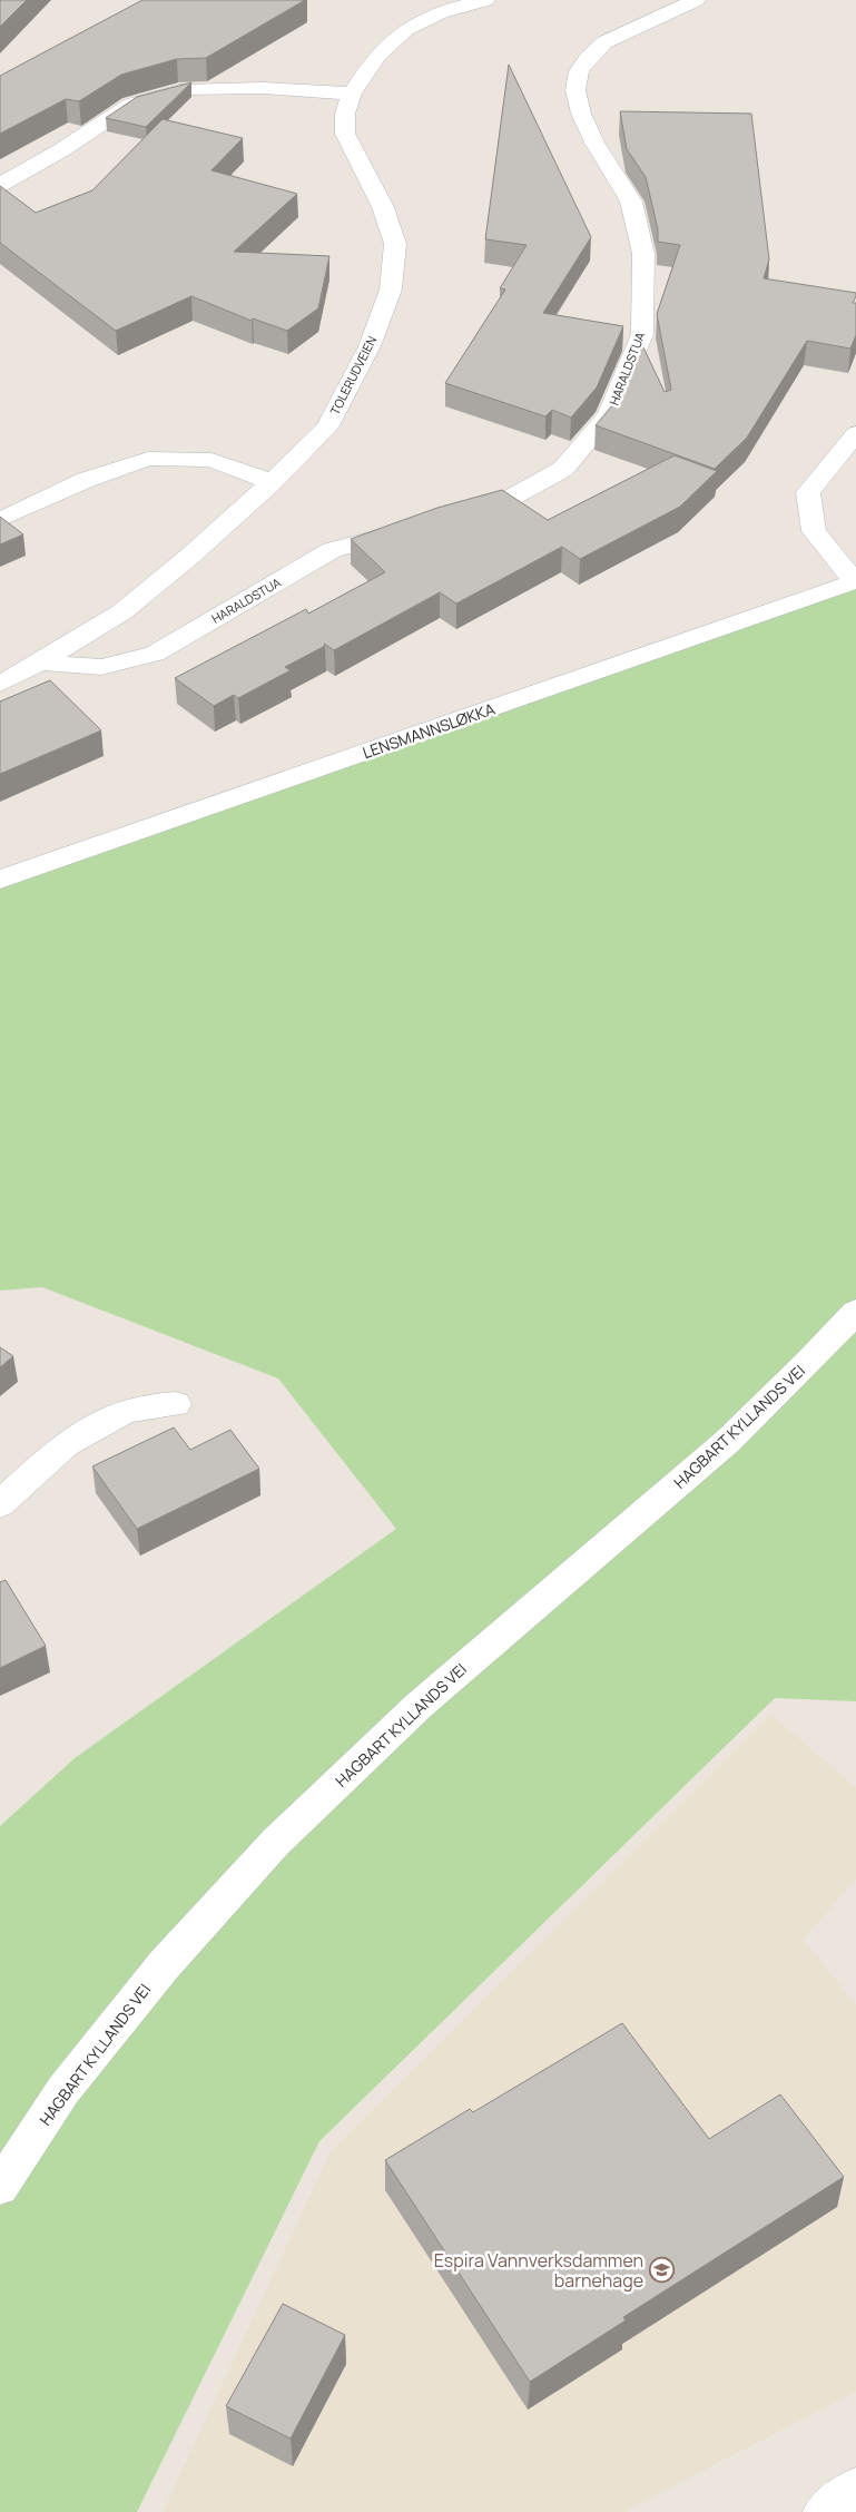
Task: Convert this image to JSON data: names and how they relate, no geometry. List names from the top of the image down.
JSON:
{
  "streets": {
    "street": [
      "HARALDSTUA",
      "TOLERUDVEIEN",
      "LENSMANNSLØKKA",
      "HAGBART KYLLANDS VEI"
    ]
  },
  "crossings": [
    ["HARALDSTUA", "TOLERUDVEIEN"]
  ],
  "places": {
    "school or university": ["Espira Vannverksdammen barnehage"]
  }
}
